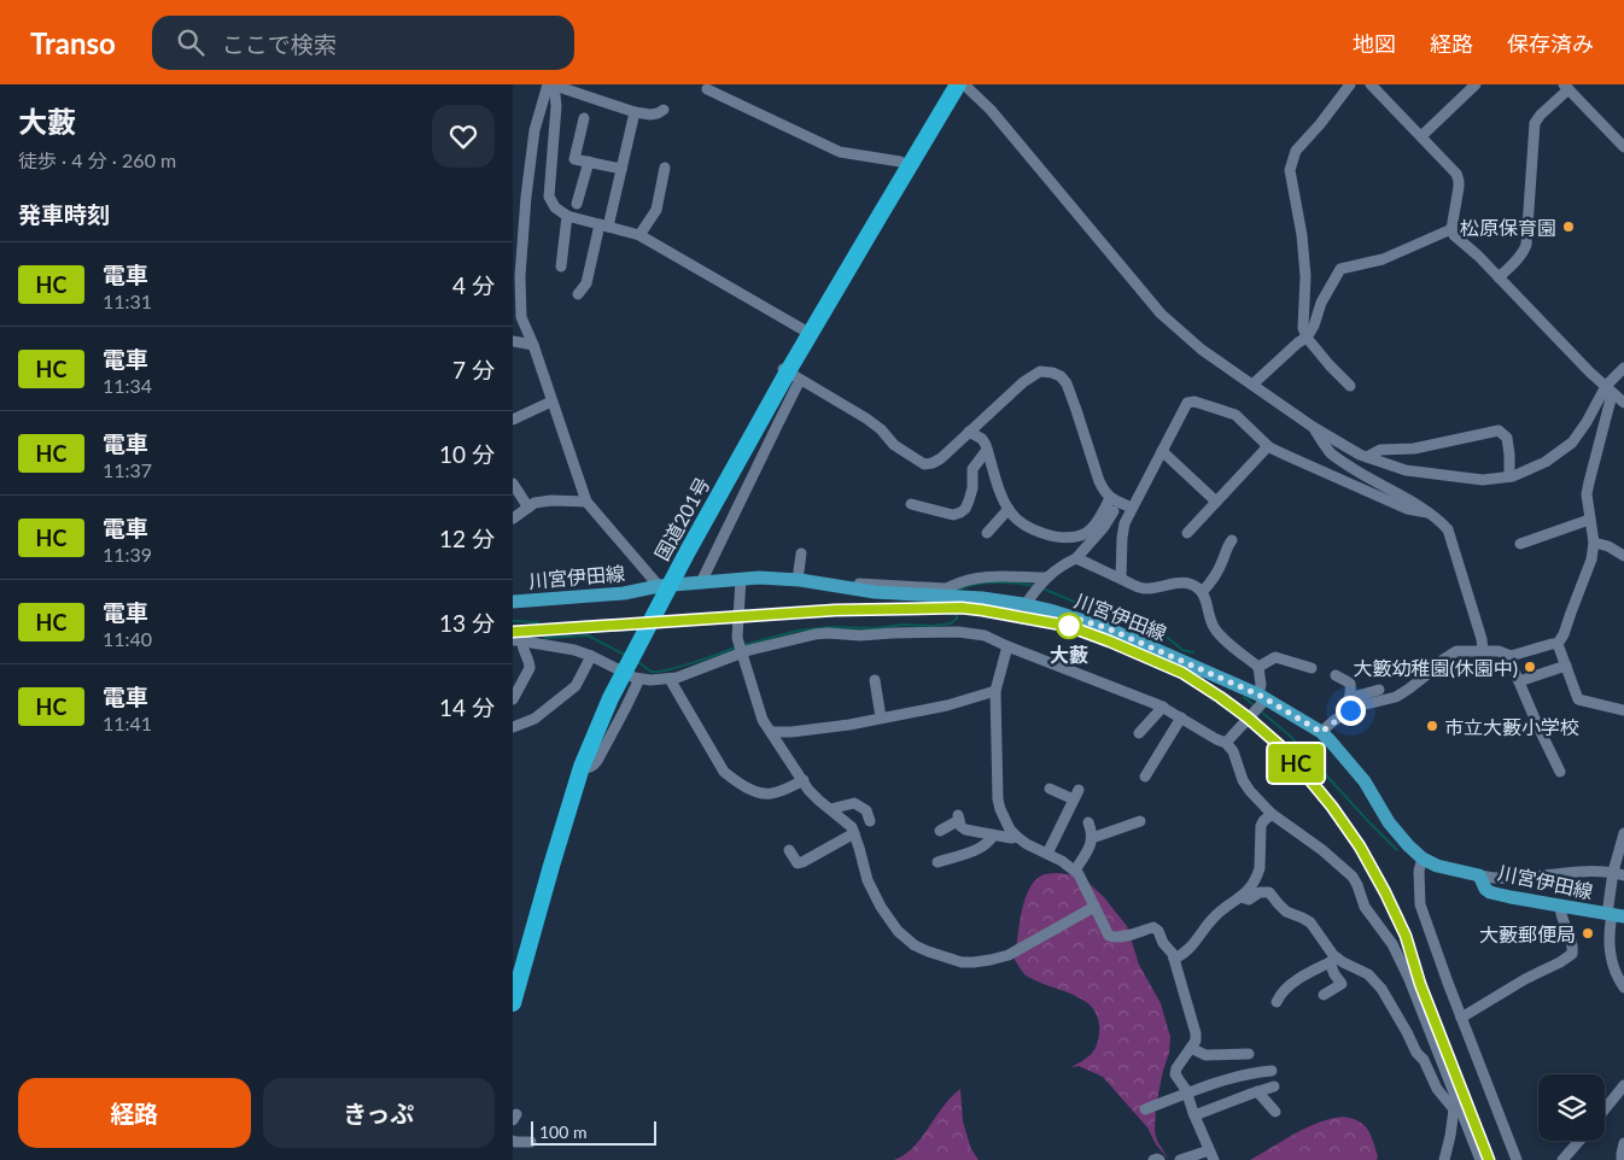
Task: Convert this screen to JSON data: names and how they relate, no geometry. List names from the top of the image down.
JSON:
{
  "streets": {
    "highway": ["国道201号"],
    "main road": ["川宮伊田線"]
  },
  "places": [
    "松原保育園",
    "大藪",
    "大籔幼稚園(休園中)",
    "市立大藪小学校",
    "大藪郵便局"
  ],
  "scale_bar": "100 m",
  "page": {
    "header": "Transo",
    "search": "ここで検索",
    "nav": ["地図", "経路", "保存済み"],
    "heading": [
      ["大藪", "徒歩 · 4 分 · 260 m"],
      "発車時刻"
    ],
    "on_map": "HC",
    "list": [
      {
        "mark": "HC",
        "name": "電車",
        "note": "11:31",
        "value": "4 分"
      },
      {
        "mark": "HC",
        "name": "電車",
        "note": "11:34",
        "value": "7 分"
      },
      {
        "mark": "HC",
        "name": "電車",
        "note": "11:37",
        "value": "10 分"
      },
      {
        "mark": "HC",
        "name": "電車",
        "note": "11:39",
        "value": "12 分"
      },
      {
        "mark": "HC",
        "name": "電車",
        "note": "11:40",
        "value": "13 分"
      },
      {
        "mark": "HC",
        "name": "電車",
        "note": "11:41",
        "value": "14 分"
      }
    ],
    "buttons": ["経路", "きっぷ"],
    "scale": "100 m"
  }
}
